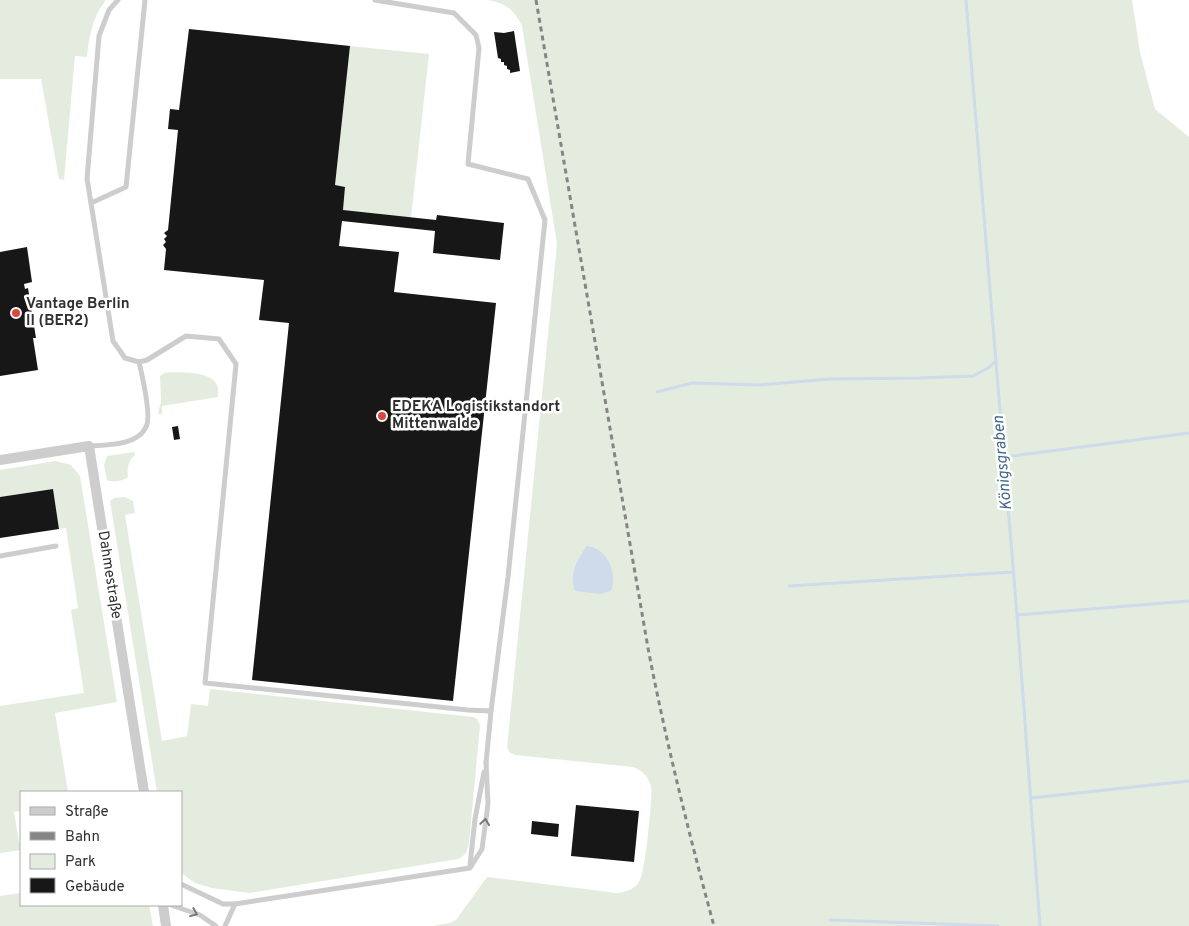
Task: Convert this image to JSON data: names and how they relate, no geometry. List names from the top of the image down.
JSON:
{
  "streets": {
    "street": ["Dahmestraße"]
  },
  "water": ["Königsgraben"],
  "places": ["Vantage Berlin II (BER2)", "EDEKA Logistikstandort Mittenwalde"],
  "legend": [
    "Straße",
    "Bahn",
    "Park",
    "Gebäude"
  ]
}
